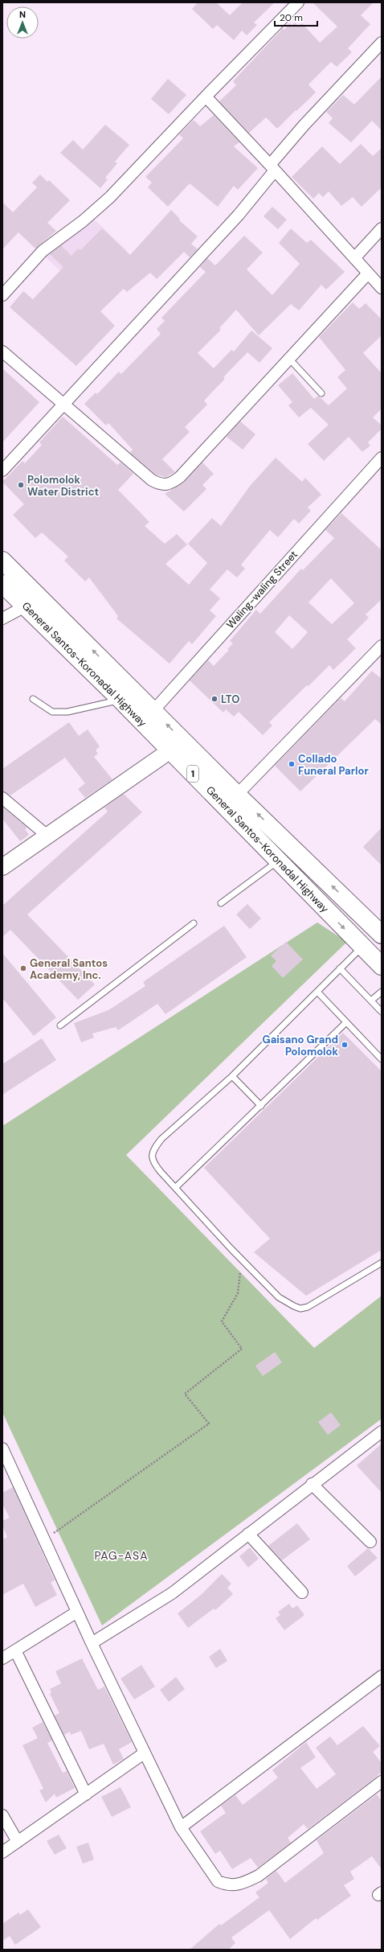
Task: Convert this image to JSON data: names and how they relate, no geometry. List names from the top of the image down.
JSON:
{
  "streets": {
    "highway": ["General Santos-Koronadal Highway", "1"],
    "street": ["Waling-waling Street"]
  },
  "crossings": [
    ["Waling-waling Street", "General Santos-Koronadal Highway"]
  ],
  "districts": ["PAG-ASA"],
  "places": [
    "Polomolok Water District",
    "LTO",
    "Collado Funeral Parlor",
    "General Santos Academy, Inc.",
    "Gaisano Grand Polomolok"
  ],
  "scale_bar": "20 m",
  "north": "top"
}
